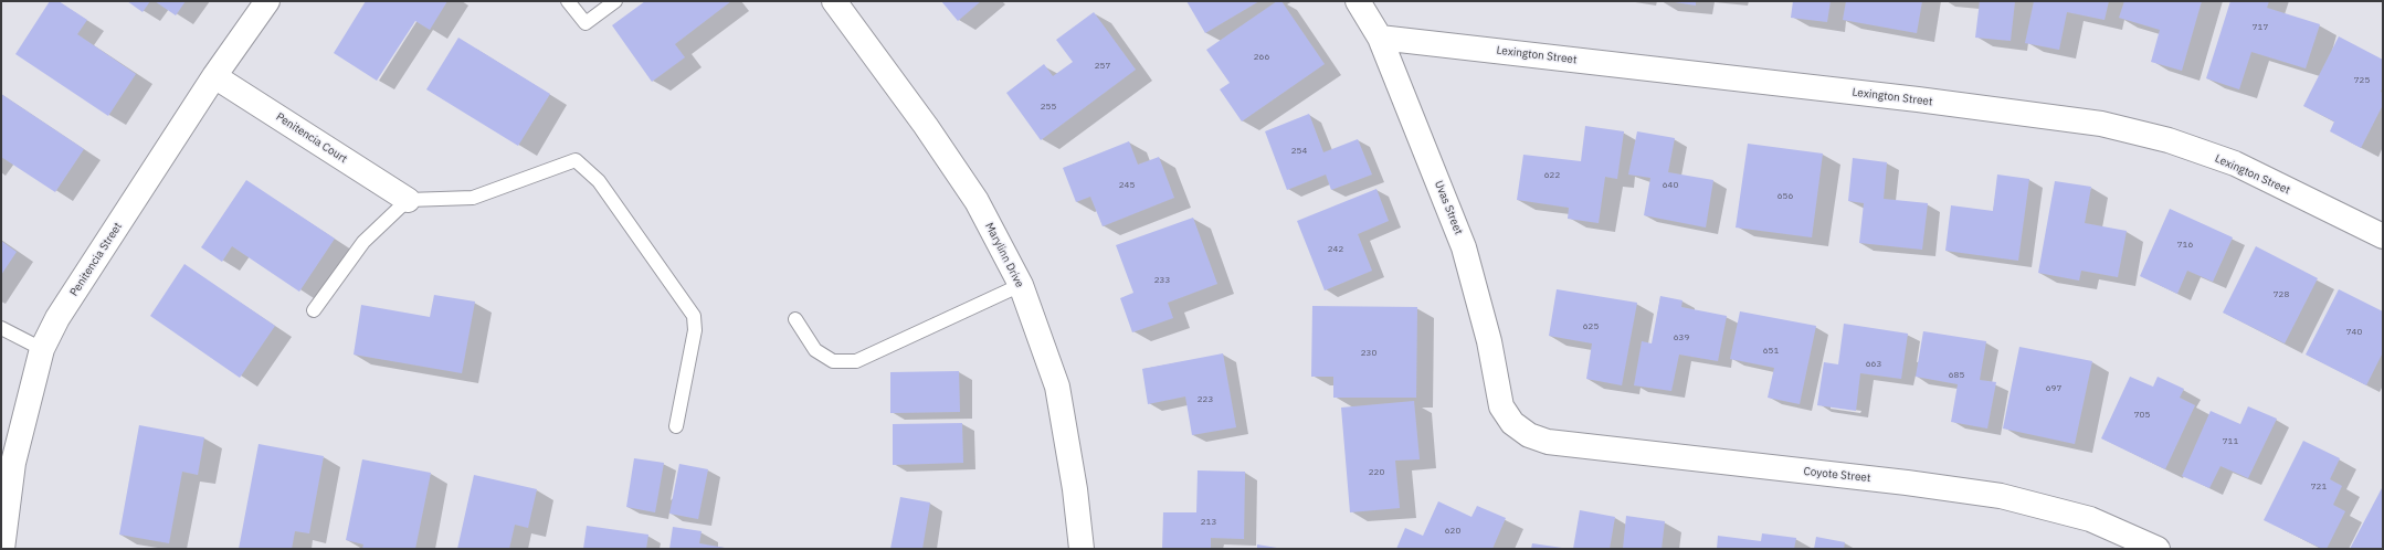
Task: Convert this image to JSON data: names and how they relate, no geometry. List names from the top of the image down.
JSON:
{
  "streets": {
    "street": [
      "Lexington Street",
      "Penitencia Court",
      "Uvas Street",
      "Marylinn Drive",
      "Penitencia Street",
      "Coyote Street"
    ]
  },
  "crossings": [
    ["Lexington Street", "Uvas Street"],
    ["Penitencia Court", "Penitencia Street"],
    ["Uvas Street", "Coyote Street"]
  ],
  "house_numbers": [
    "717",
    "266",
    "257",
    "725",
    "255",
    "254",
    "622",
    "245",
    "640",
    "656",
    "716",
    "242",
    "233",
    "728",
    "625",
    "740",
    "639",
    "651",
    "230",
    "663",
    "685",
    "697",
    "223",
    "705",
    "711",
    "220",
    "721",
    "213",
    "620"
  ]
}
